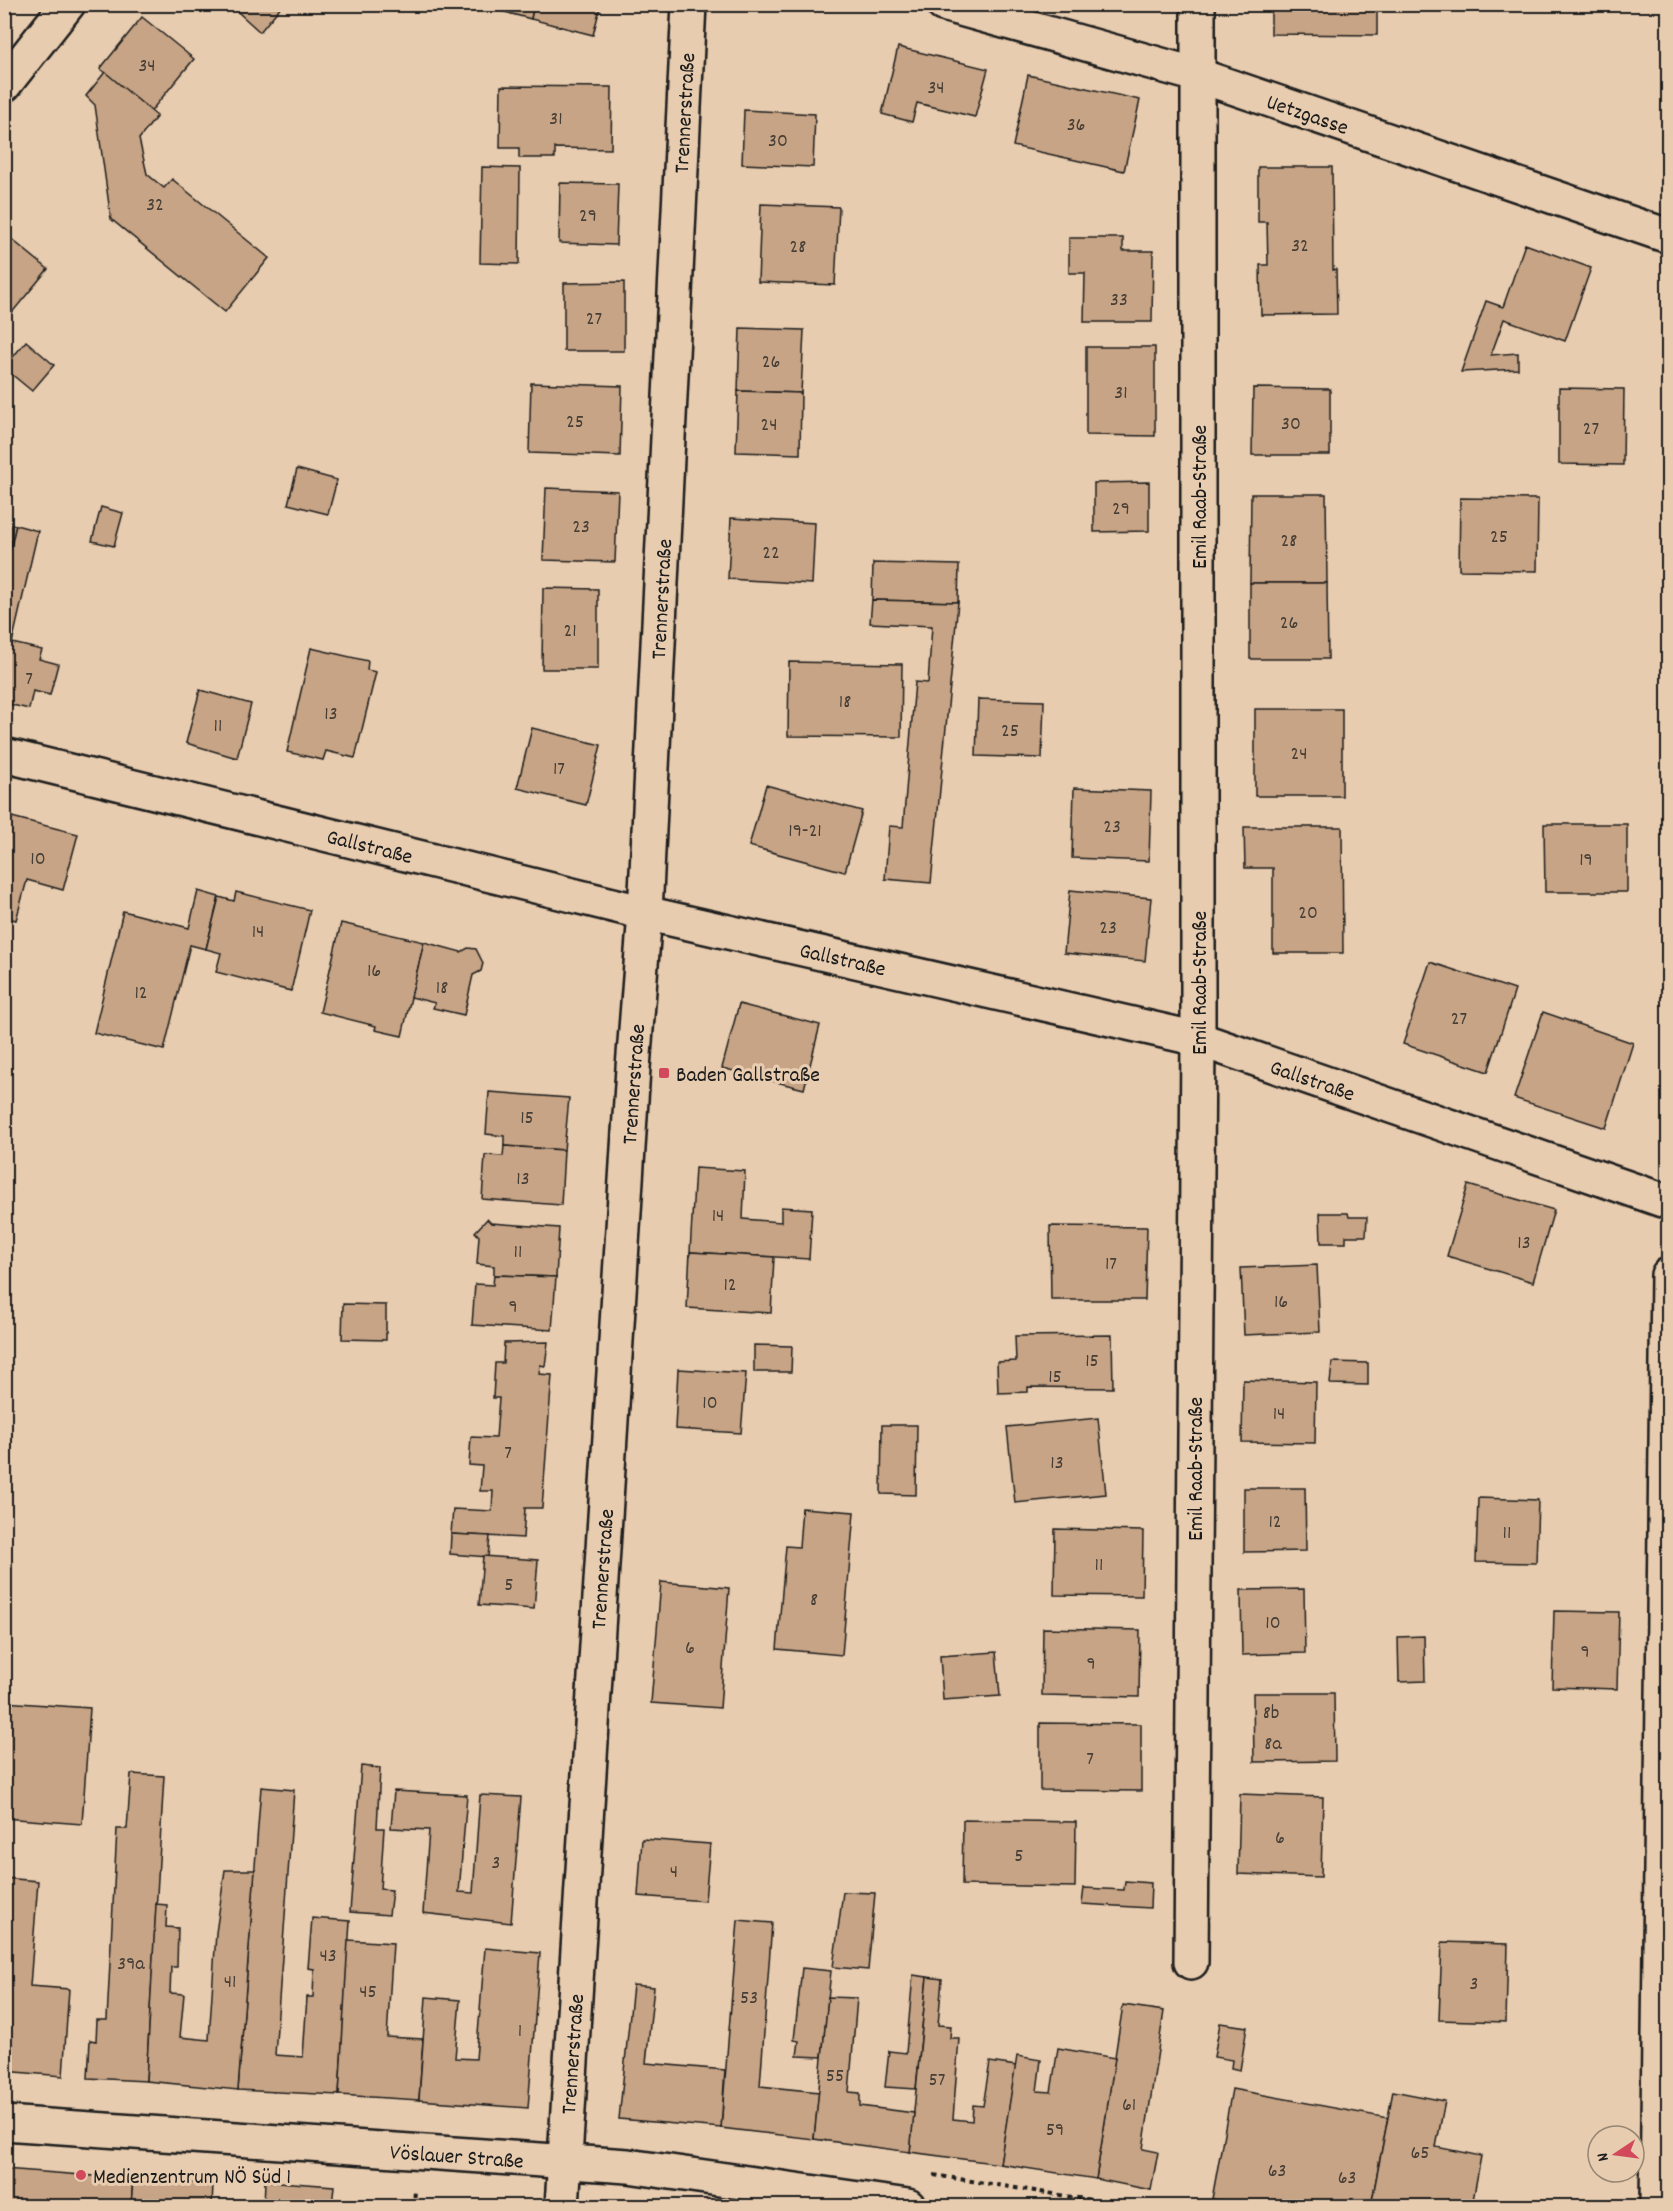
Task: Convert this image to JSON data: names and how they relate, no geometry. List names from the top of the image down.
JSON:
{
  "streets": {
    "street": [
      "Trennerstraße",
      "Uetzgasse",
      "Emil Raab-Straße",
      "Gallstraße",
      "Vöslauer Straße"
    ]
  },
  "crossings": [
    ["Trennerstraße", "Gallstraße"],
    ["Trennerstraße", "Vöslauer Straße"],
    ["Uetzgasse", "Emil Raab-Straße"],
    ["Emil Raab-Straße", "Gallstraße"]
  ],
  "places": {
    "transit": ["Baden Gallstraße"],
    "other": ["Medienzentrum NÖ Süd 1"]
  },
  "house_numbers": [
    "34",
    "34",
    "31",
    "36",
    "30",
    "32",
    "29",
    "32",
    "28",
    "33",
    "27",
    "26",
    "31",
    "25",
    "30",
    "24",
    "27",
    "29",
    "23",
    "25",
    "28",
    "22",
    "26",
    "21",
    "7",
    "18",
    "13",
    "11",
    "25",
    "24",
    "17",
    "23",
    "19-21",
    "10",
    "19",
    "20",
    "23",
    "14",
    "16",
    "18",
    "12",
    "27",
    "15",
    "13",
    "14",
    "13",
    "11",
    "17",
    "12",
    "16",
    "9",
    "15",
    "15",
    "10",
    "14",
    "7",
    "13",
    "12",
    "11",
    "11",
    "5",
    "8",
    "10",
    "6",
    "9",
    "9",
    "8b",
    "8a",
    "7",
    "6",
    "5",
    "3",
    "4",
    "43",
    "39a",
    "41",
    "3",
    "45",
    "53",
    "1",
    "55",
    "57",
    "61",
    "59",
    "65",
    "63",
    "63"
  ],
  "north": "left"
}
